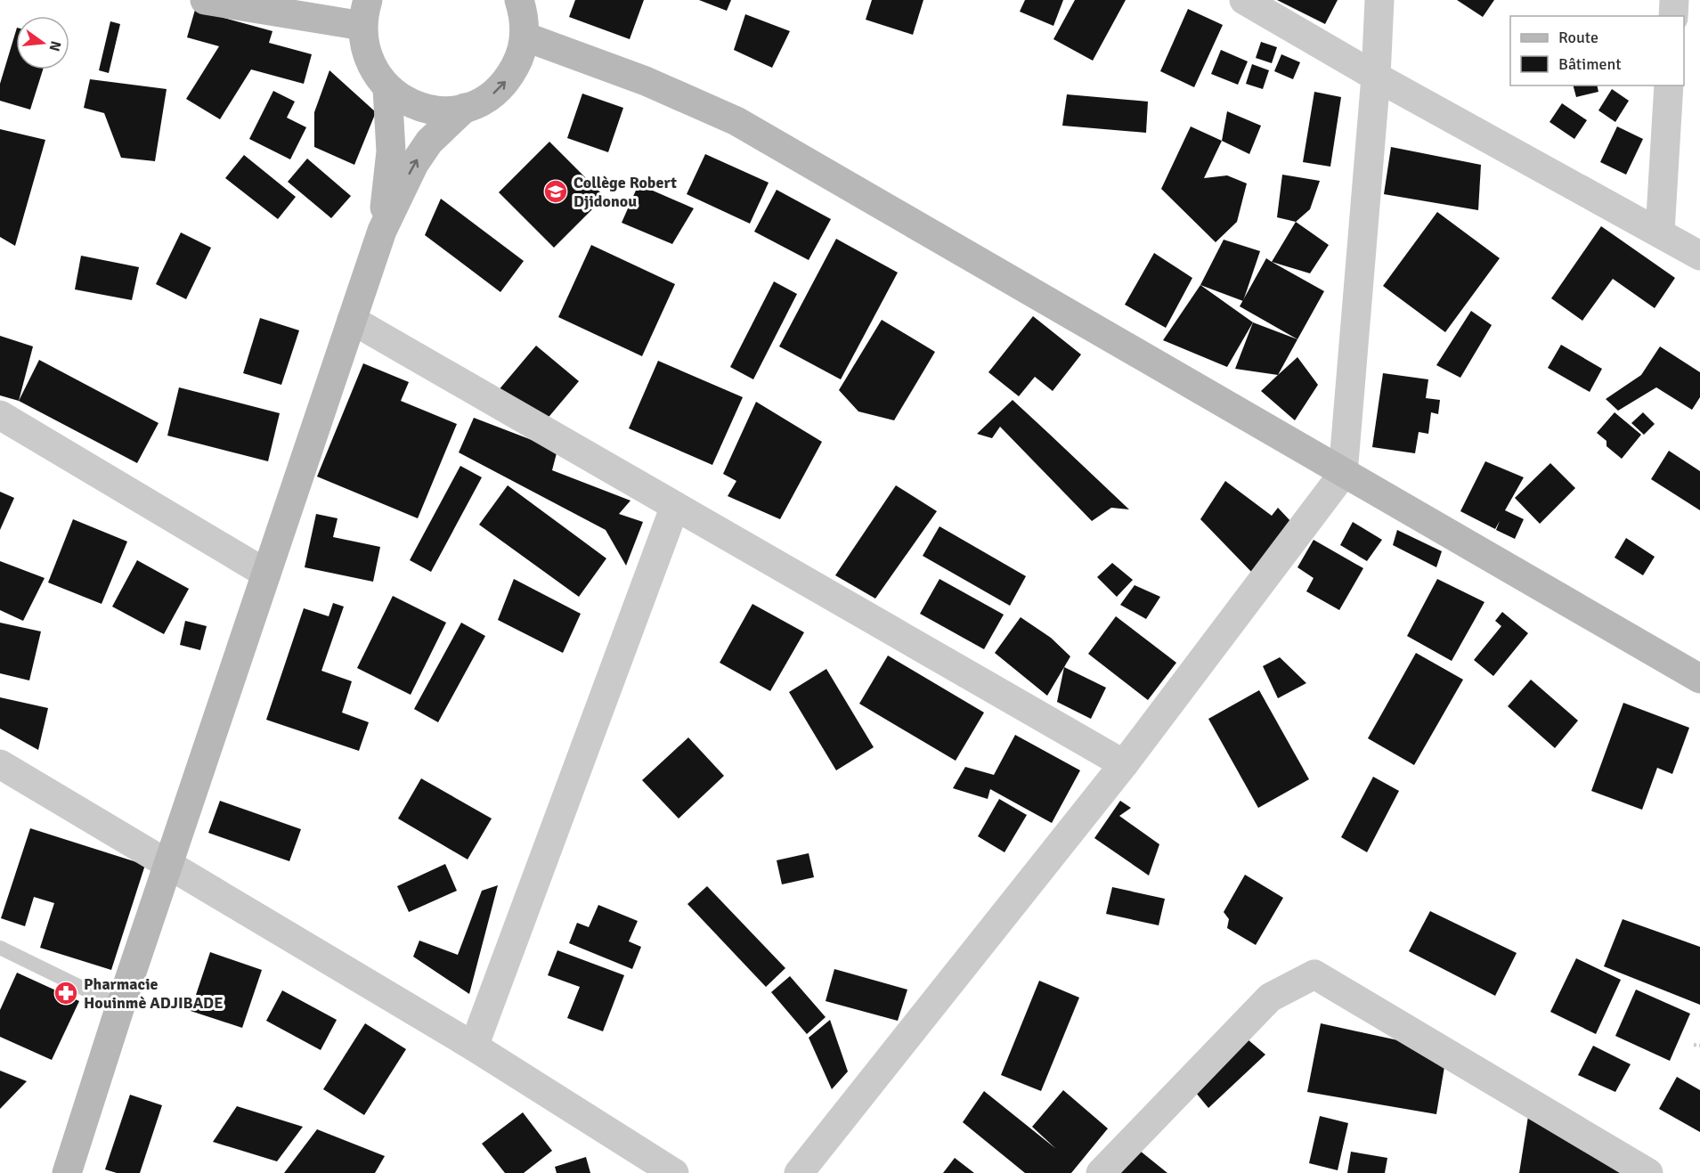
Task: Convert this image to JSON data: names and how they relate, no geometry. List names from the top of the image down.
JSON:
{
  "places": {
    "school or university": ["Collège Robert Djidonou"],
    "pharmacy": ["Pharmacie Houinmè ADJIBADE"]
  },
  "legend": ["Route", "Bâtiment"],
  "north": "right"
}
